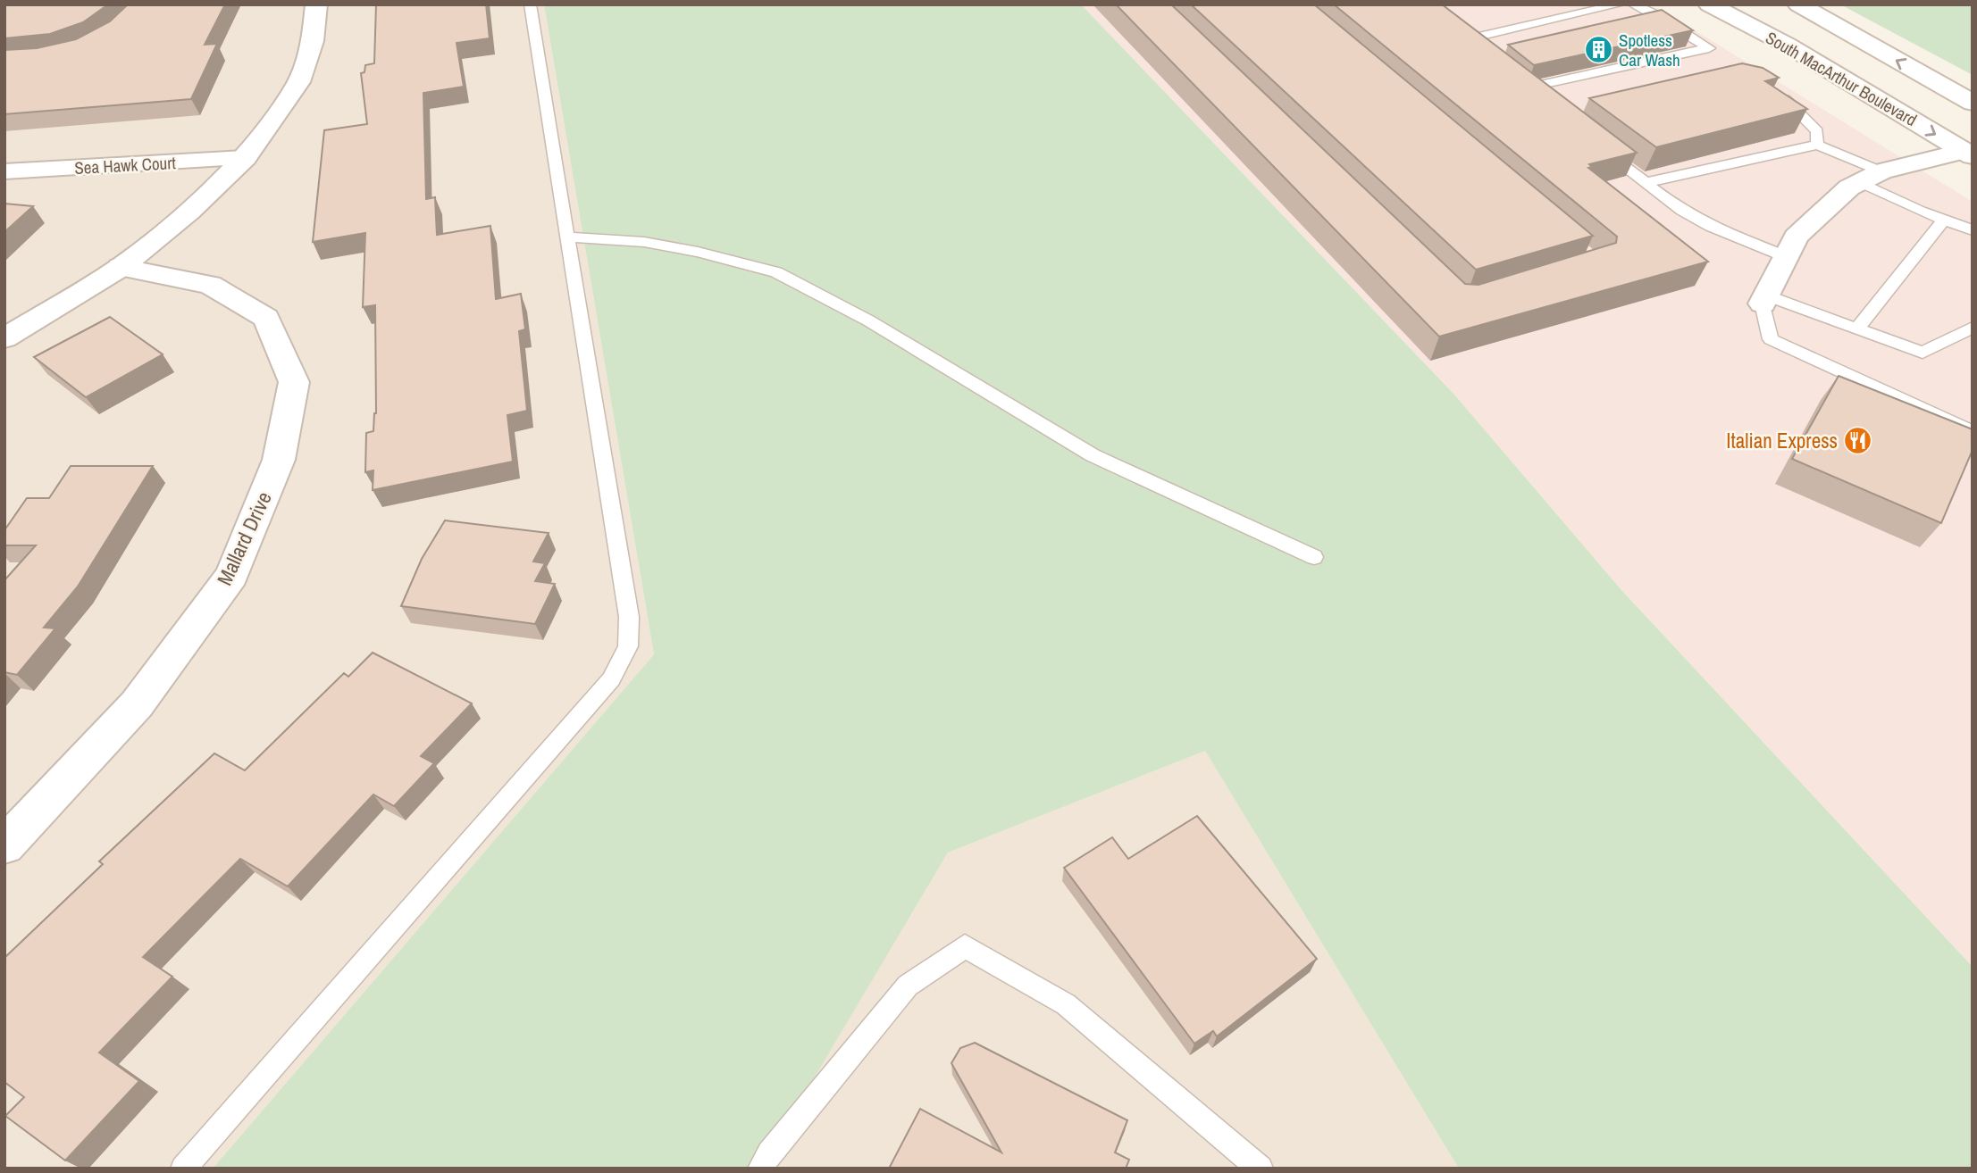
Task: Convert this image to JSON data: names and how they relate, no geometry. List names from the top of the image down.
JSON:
{
  "streets": {
    "street": ["South MacArthur Boulevard", "Sea Hawk Court", "Mallard Drive"]
  },
  "places": {
    "building": ["Spotless Car Wash"],
    "restaurant": ["Italian Express"]
  }
}
